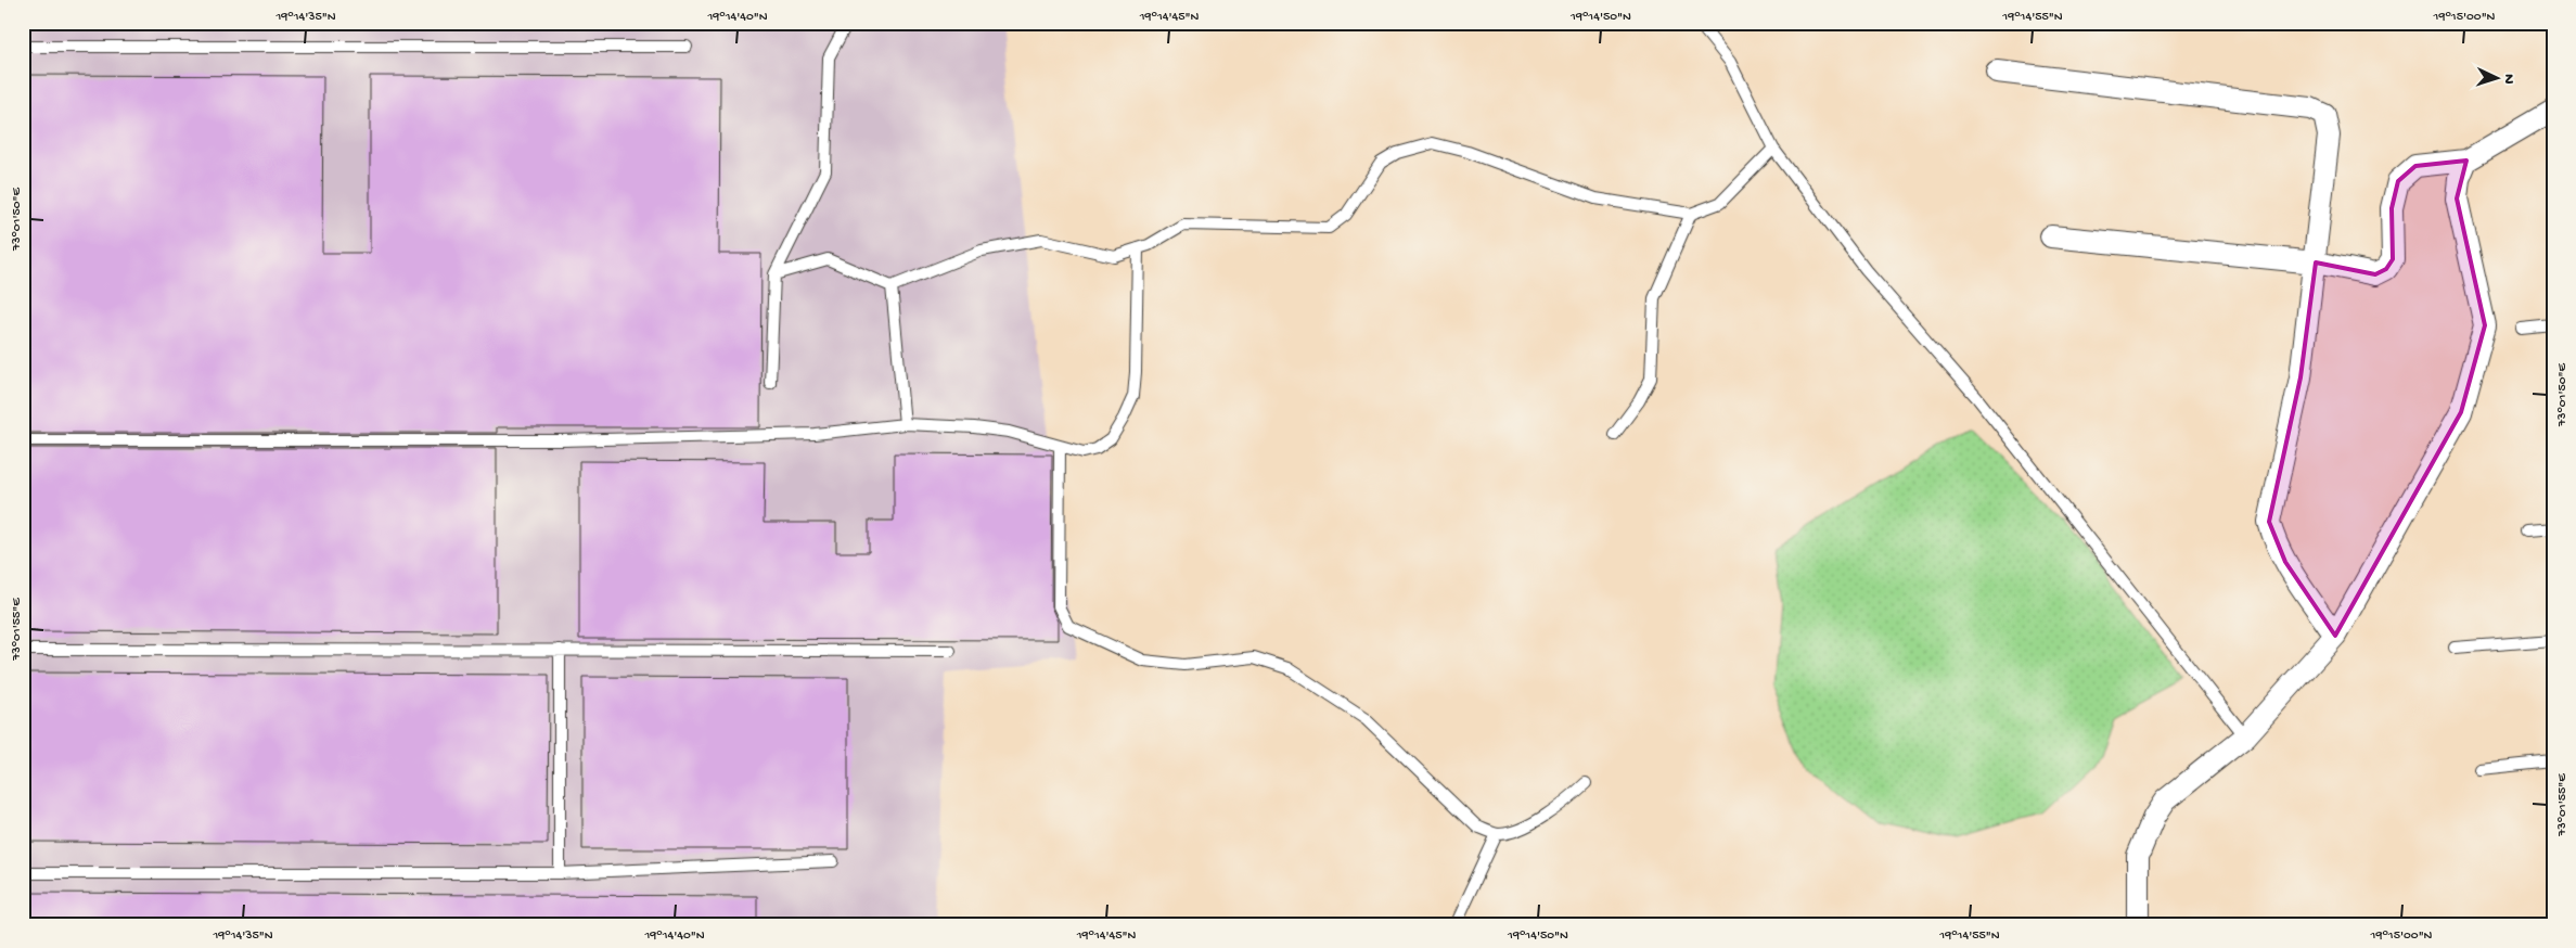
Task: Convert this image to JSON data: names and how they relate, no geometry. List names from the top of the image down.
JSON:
{
  "north": "right",
  "coordinates": [
    "19°14'35\"N",
    "19°14'40\"N",
    "19°14'45\"N",
    "19°14'50\"N",
    "19°14'55\"N",
    "19°15'00\"N",
    "73°01'50\"E",
    "73°01'55\"E"
  ]
}
